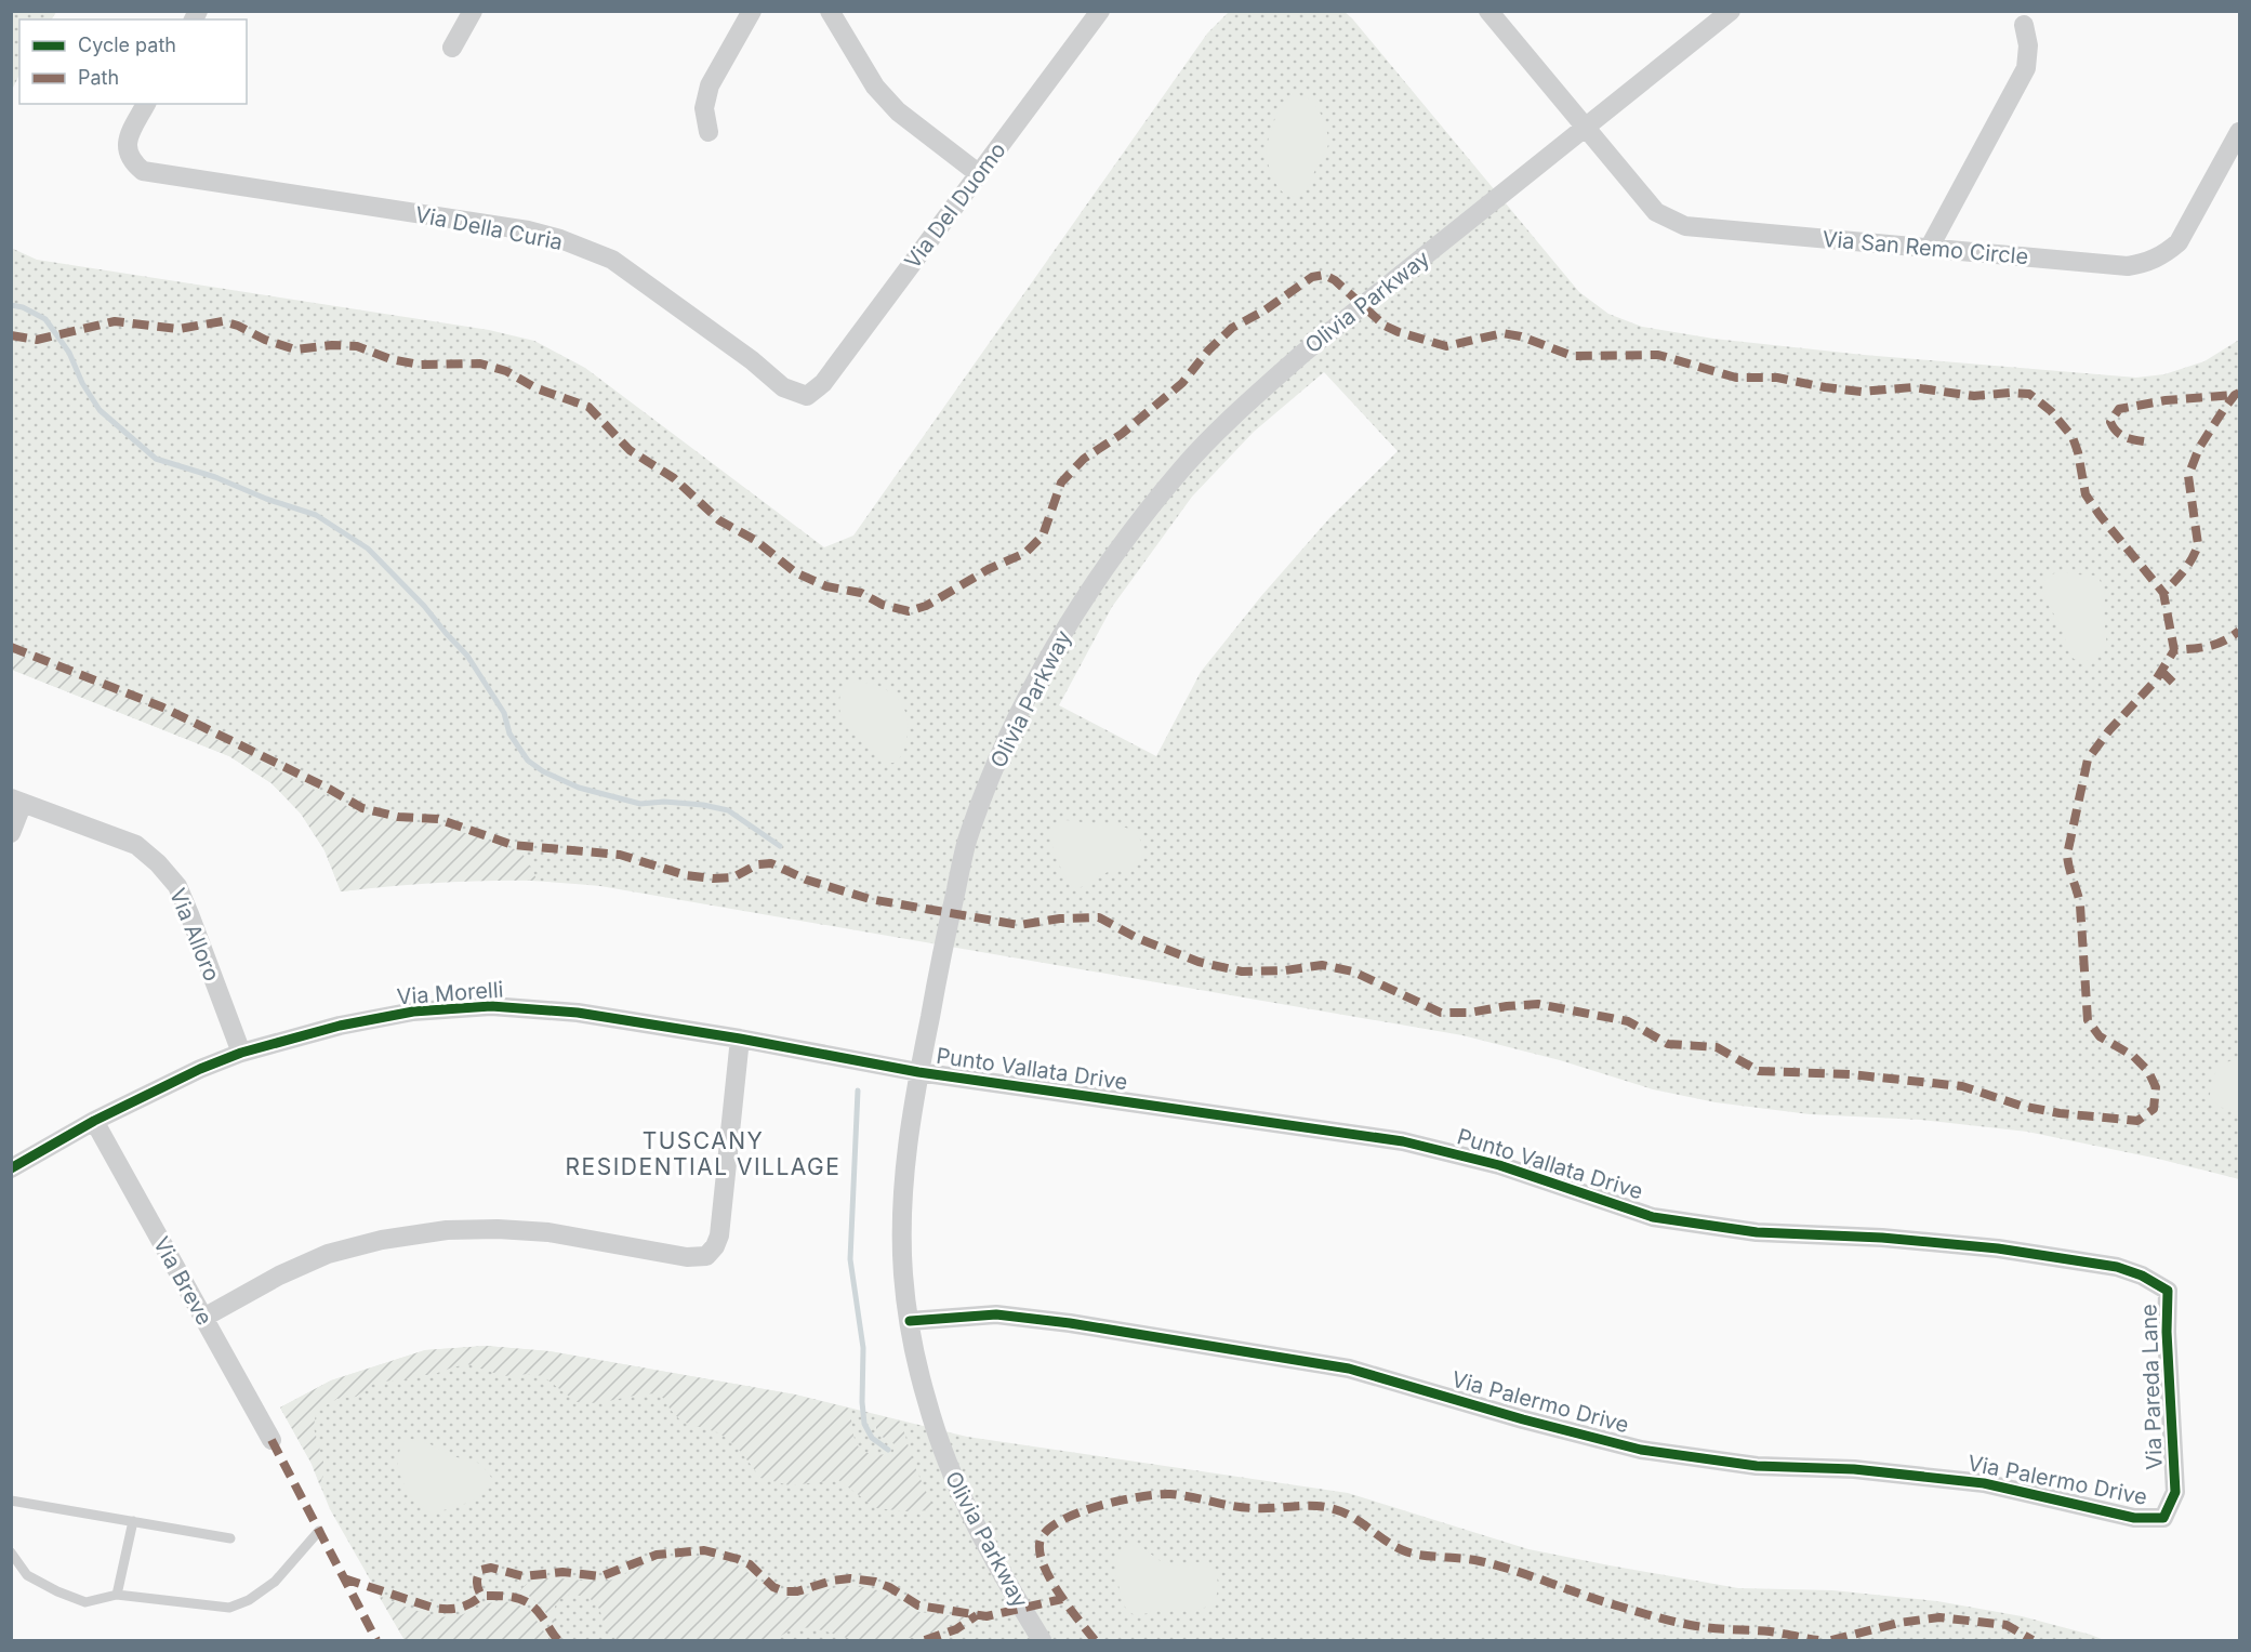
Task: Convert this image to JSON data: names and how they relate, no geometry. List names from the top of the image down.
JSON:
{
  "streets": {
    "street": [
      "Via Del Duomo",
      "Via Della Curia",
      "Via San Remo Circle",
      "Olivia Parkway",
      "Via Alloro",
      "Via Morelli",
      "Punto Vallata Drive",
      "Via Breve",
      "Via Pareda Lane",
      "Via Palermo Drive"
    ]
  },
  "crossings": [
    ["Via Del Duomo", "Via Della Curia"],
    ["Via San Remo Circle", "Olivia Parkway"],
    ["Olivia Parkway", "Via Morelli"],
    ["Olivia Parkway", "Punto Vallata Drive"],
    ["Olivia Parkway", "Via Palermo Drive"],
    ["Via Alloro", "Via Morelli"],
    ["Via Morelli", "Punto Vallata Drive"],
    ["Via Morelli", "Via Breve"],
    ["Punto Vallata Drive", "Via Pareda Lane"],
    ["Via Pareda Lane", "Via Palermo Drive"]
  ],
  "districts": ["TUSCANY RESIDENTIAL VILLAGE"],
  "legend": ["Cycle path", "Path"]
}
